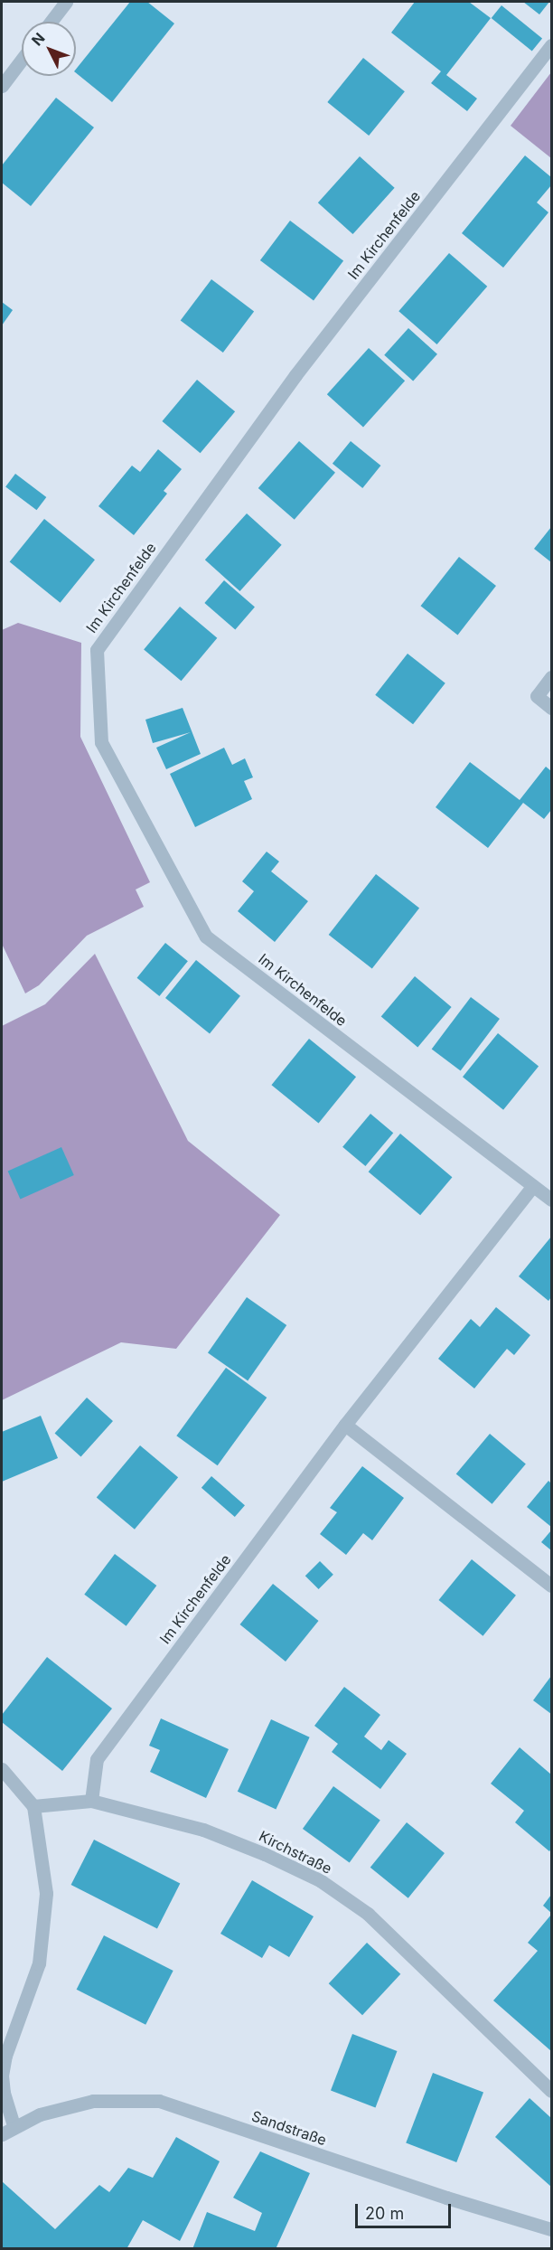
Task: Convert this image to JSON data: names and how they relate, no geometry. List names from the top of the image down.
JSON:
{
  "streets": {
    "street": ["Im Kirchenfelde", "Kirchstraße", "Sandstraße"]
  },
  "crossings": [
    ["Im Kirchenfelde", "Kirchstraße"]
  ],
  "scale_bar": "20 m",
  "north": "top left"
}
